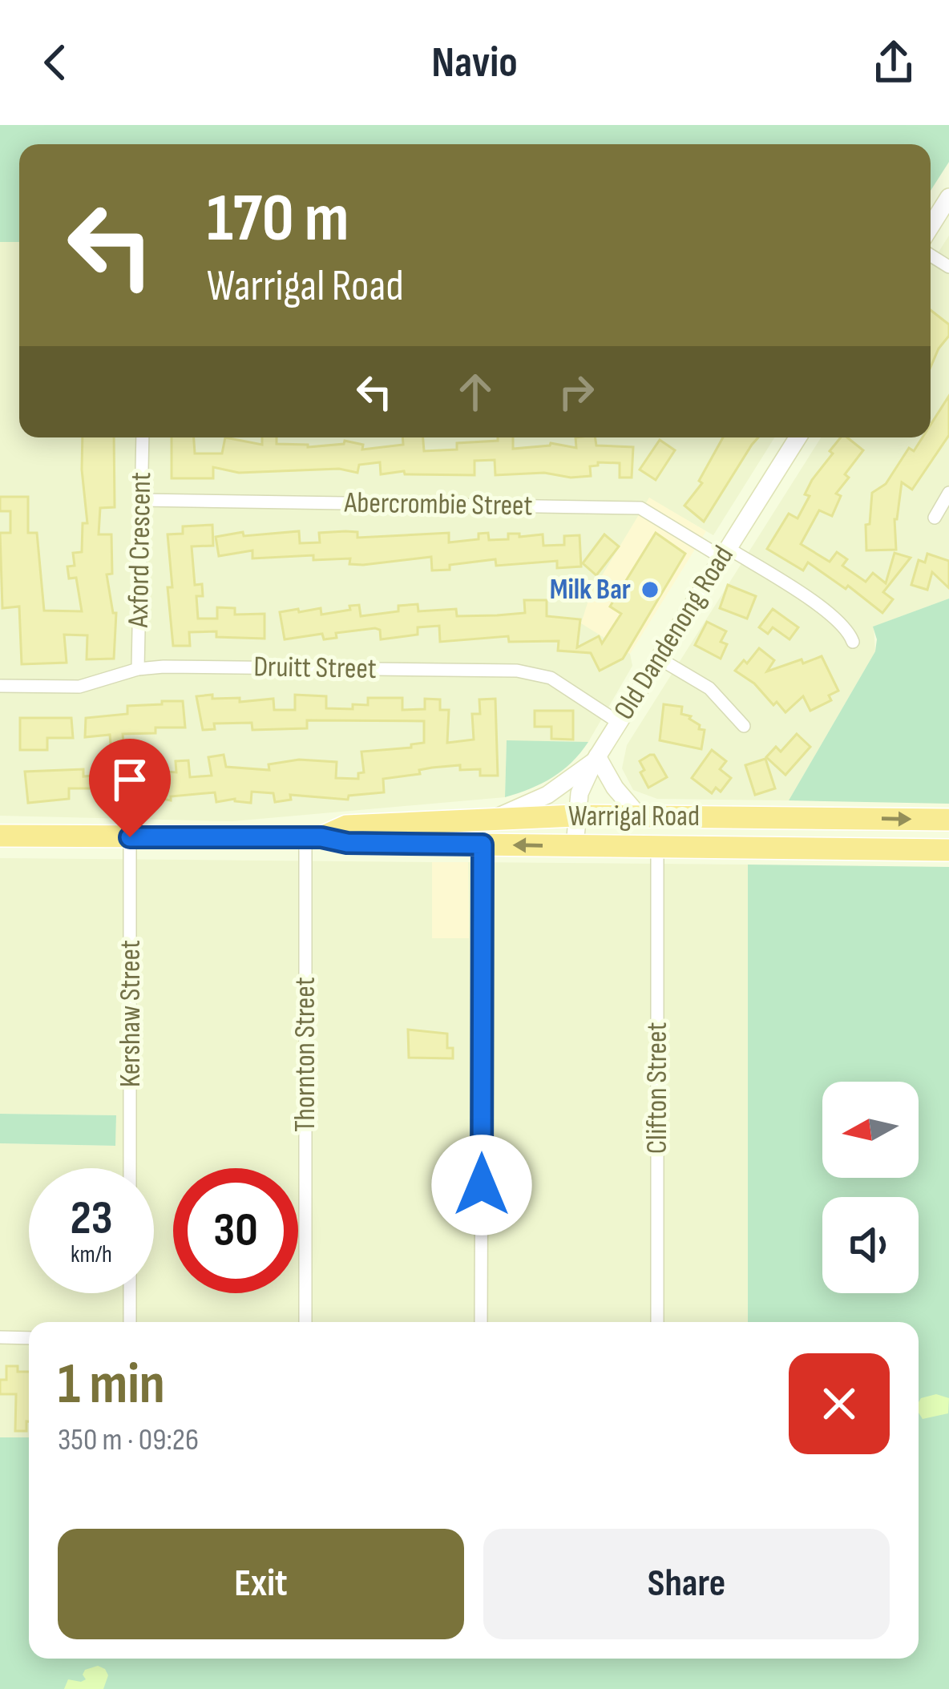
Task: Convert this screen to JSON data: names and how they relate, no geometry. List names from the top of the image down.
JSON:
{
  "streets": {
    "highway": ["Warrigal Road"],
    "main road": ["Old Dandenong Road"],
    "street": [
      "Abercrombie Street",
      "Axford Crescent",
      "Druitt Street",
      "Kershaw Street",
      "Thornton Street",
      "Clifton Street"
    ]
  },
  "crossings": [
    ["Abercrombie Street", "Axford Crescent"],
    ["Abercrombie Street", "Old Dandenong Road"],
    ["Axford Crescent", "Druitt Street"],
    ["Old Dandenong Road", "Druitt Street"],
    ["Old Dandenong Road", "Warrigal Road"],
    ["Warrigal Road", "Kershaw Street"],
    ["Warrigal Road", "Thornton Street"],
    ["Warrigal Road", "Clifton Street"]
  ],
  "places": ["Milk Bar"],
  "north": "left",
  "page": {
    "header": "Navio",
    "turn": ["170 m", "Warrigal Road"],
    "speed": "23 km/h",
    "limit": "30",
    "heading": ["1 min", "350 m · 09:26"],
    "buttons": ["Exit", "Share"]
  }
}
